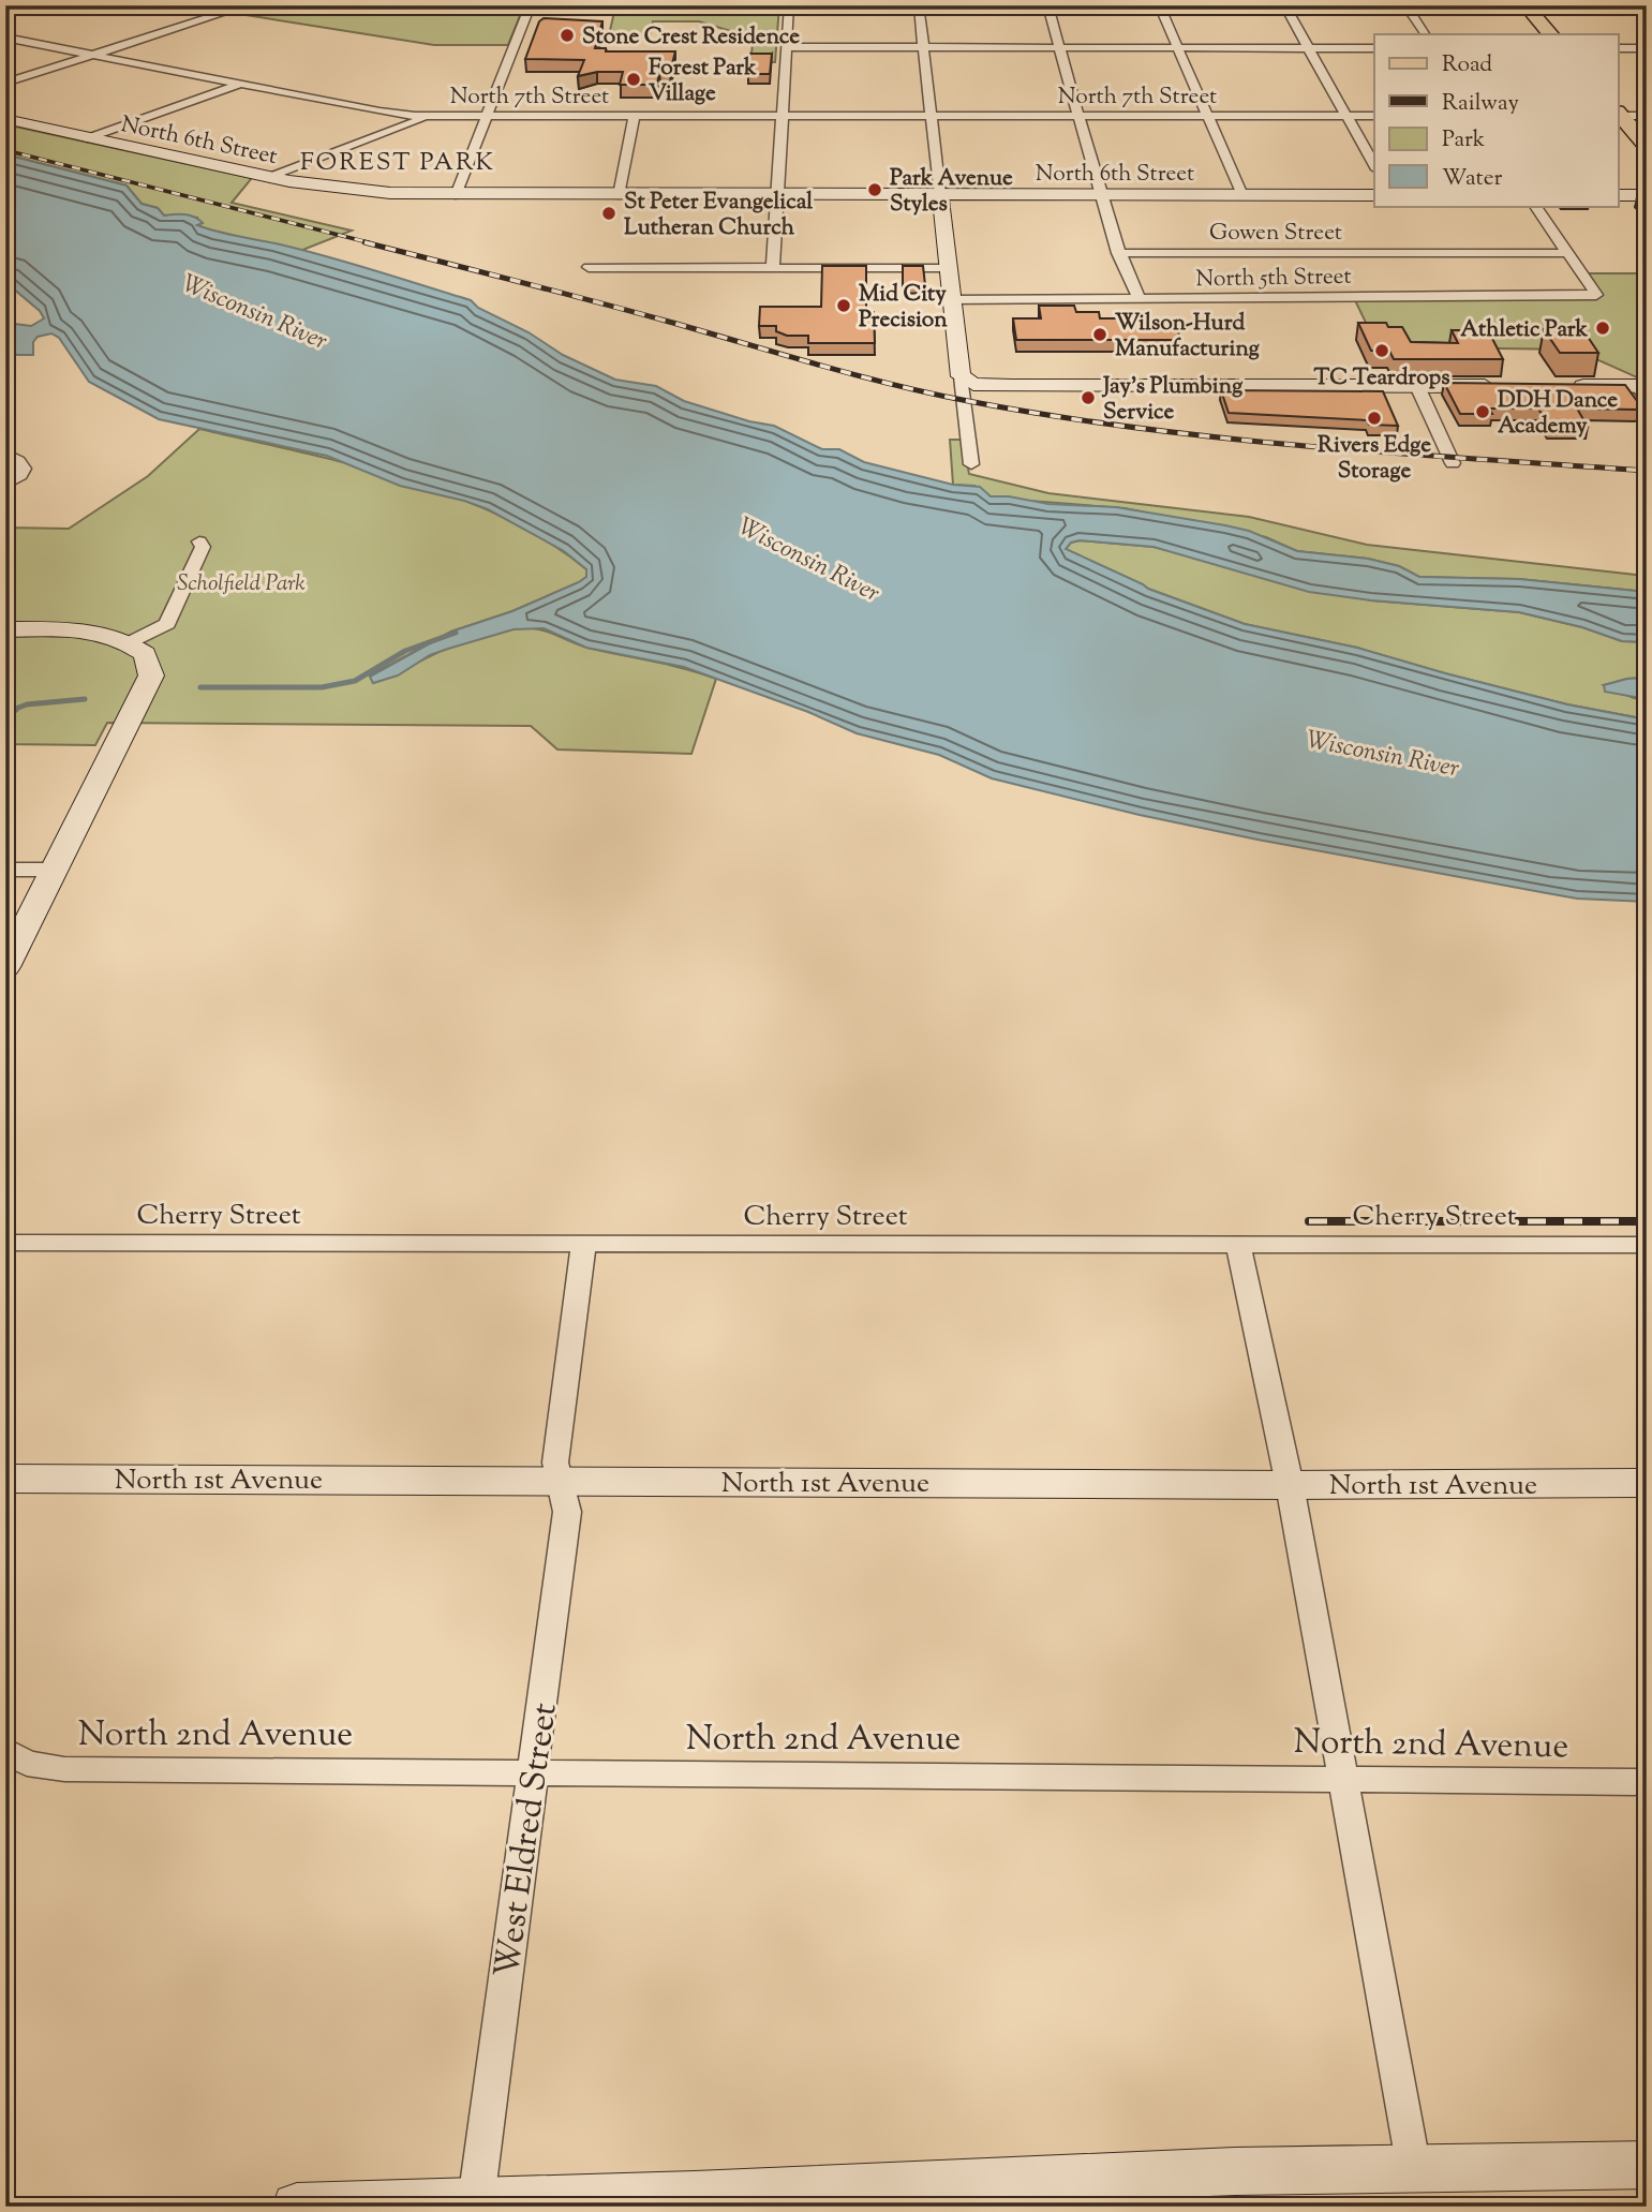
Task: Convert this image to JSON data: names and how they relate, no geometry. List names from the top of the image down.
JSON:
{
  "streets": {
    "street": [
      "North 7th Street",
      "North 6th Street",
      "Gowen Street",
      "North 5th Street",
      "Cherry Street",
      "North 1st Avenue",
      "North 2nd Avenue",
      "West Eldred Street"
    ]
  },
  "crossings": [
    ["Gowen Street", "North 5th Street"],
    ["Cherry Street", "West Eldred Street"],
    ["North 1st Avenue", "West Eldred Street"],
    ["North 2nd Avenue", "West Eldred Street"]
  ],
  "districts": ["FOREST PARK"],
  "water": ["Wisconsin River"],
  "parks": ["Scholfield Park"],
  "places": [
    "Stone Crest Residence",
    "Forest Park Village",
    "Park Avenue Styles",
    "St Peter Evangelical Lutheran Church",
    "Mid City Precision",
    "Athletic Park",
    "Wilson-Hurd Manufacturing",
    "TC Teardrops",
    "Jay's Plumbing Service",
    "DDH Dance Academy",
    "Rivers Edge Storage"
  ],
  "legend": [
    "Road",
    "Railway",
    "Park",
    "Water"
  ]
}
